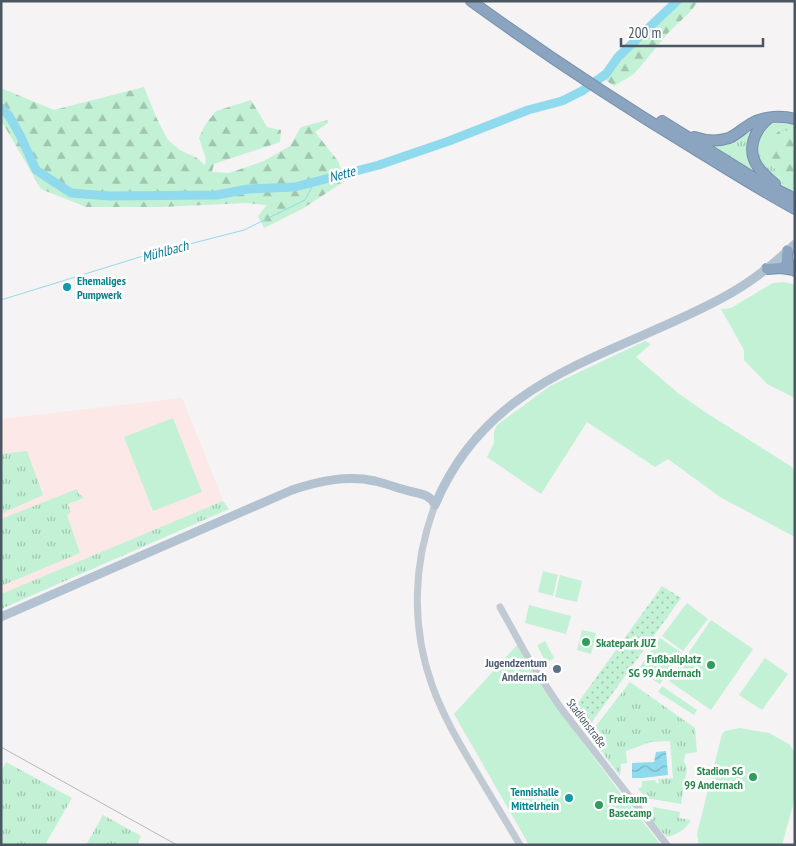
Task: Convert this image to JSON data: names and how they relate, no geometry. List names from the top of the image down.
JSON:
{
  "streets": {
    "street": ["Stadionstraße"]
  },
  "water": ["Nette", "Mühlbach"],
  "places": [
    "Ehemaliges Pumpwerk",
    "Skatepark JUZ",
    "Fußballplatz SG 99 Andernach",
    "Jugendzentum Andernach",
    "Stadion SG 99 Andernach",
    "Tennishalle Mittelrhein",
    "Freiraum Basecamp"
  ],
  "scale_bar": "200 m"
}
